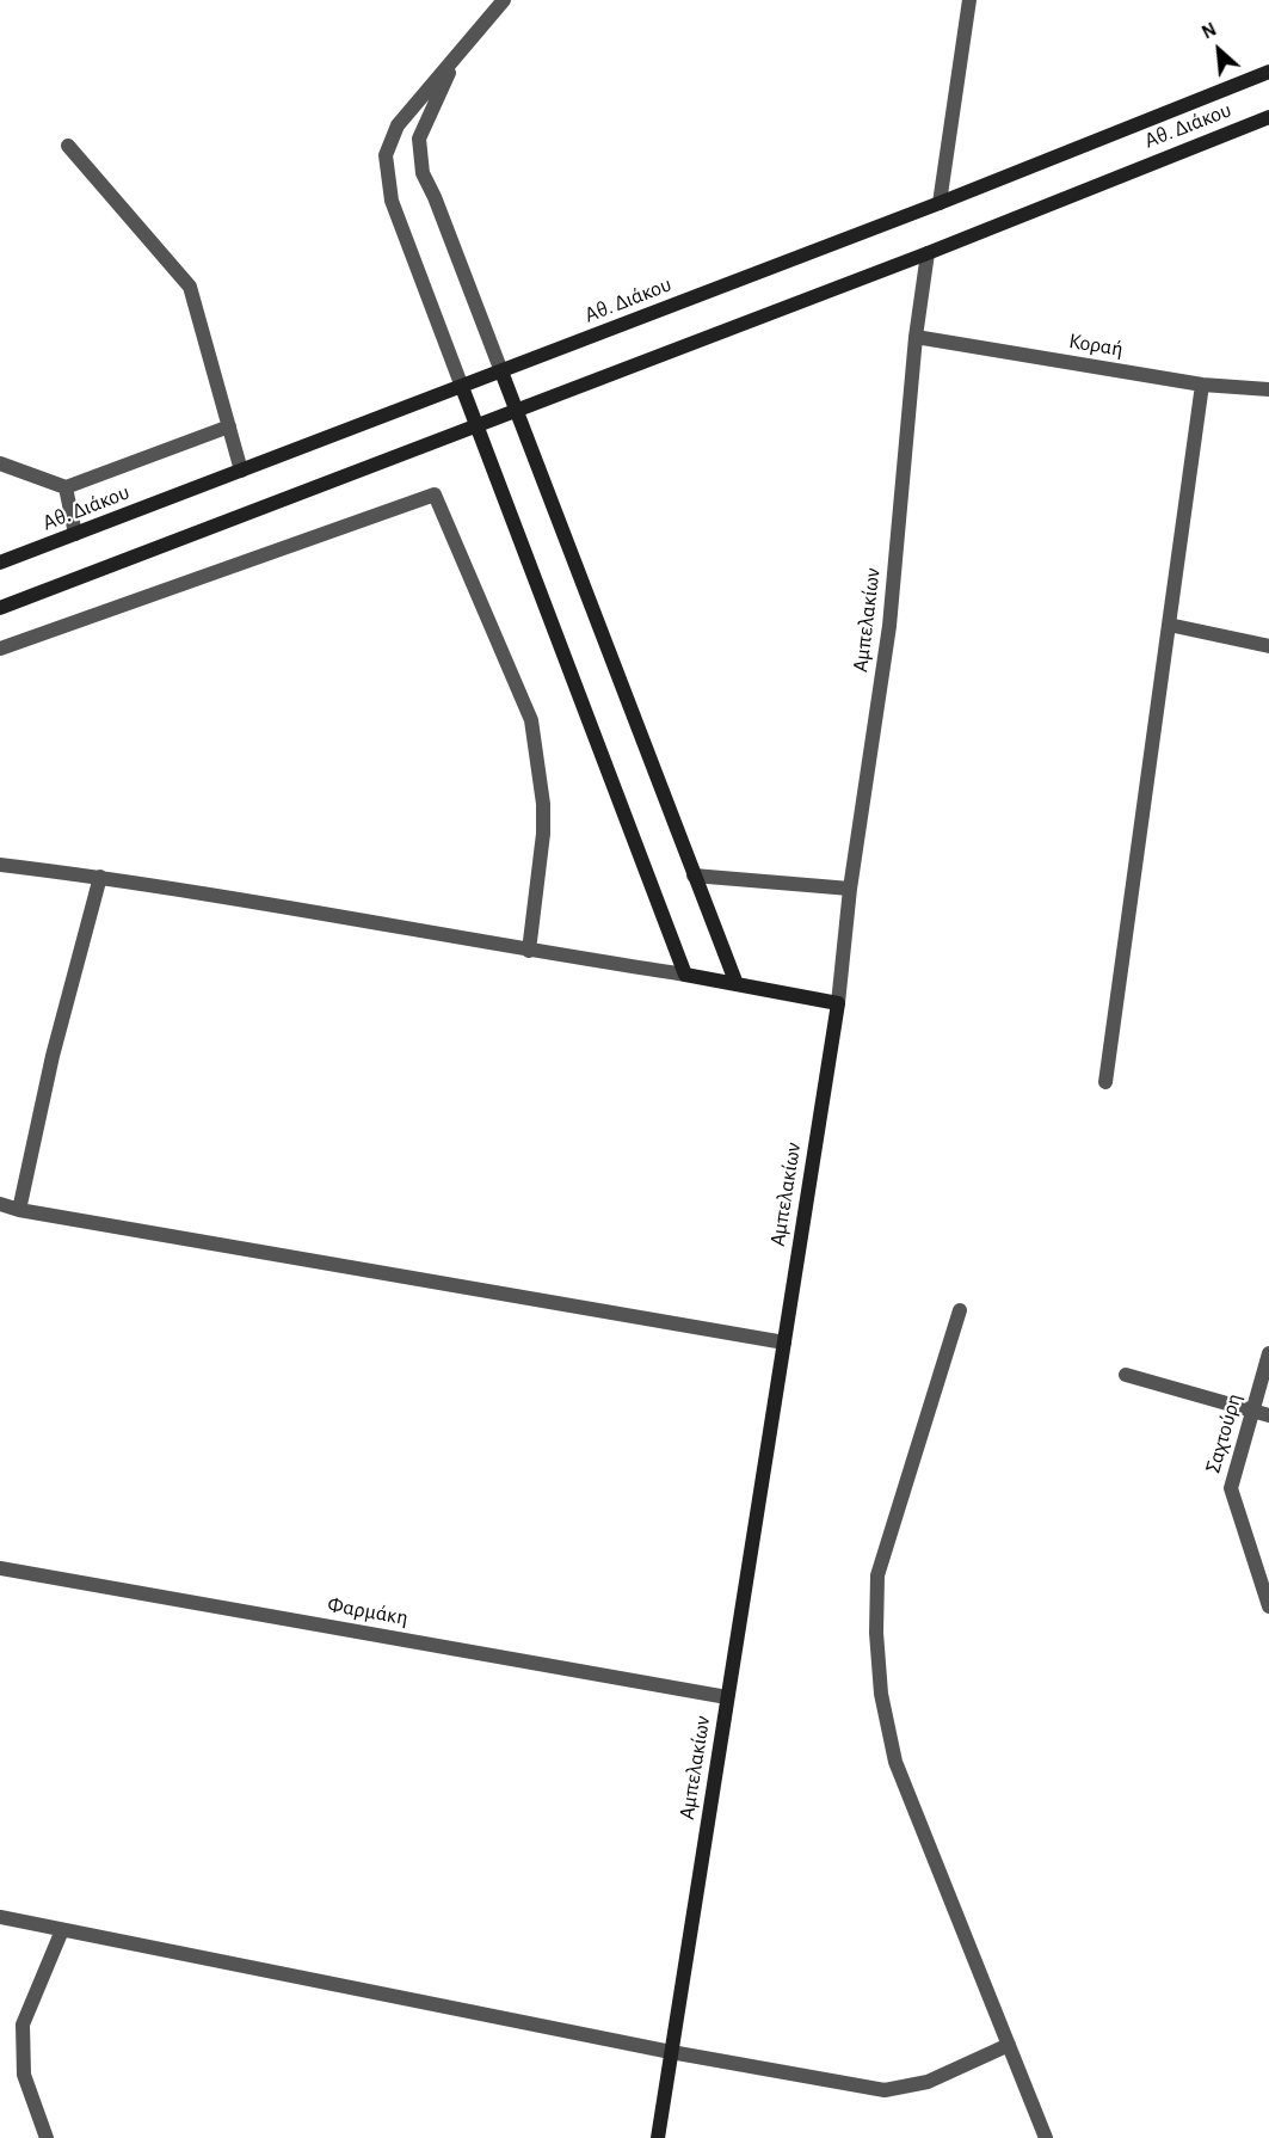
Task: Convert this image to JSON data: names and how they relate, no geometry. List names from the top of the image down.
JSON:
{
  "streets": {
    "street": [
      "Αθ. Διάκου",
      "Κοραή",
      "Αμπελακίων",
      "Σαχτούρη",
      "Φαρμάκη"
    ]
  },
  "crossings": [
    ["Αθ. Διάκου", "Αμπελακίων"],
    ["Κοραή", "Αμπελακίων"],
    ["Αμπελακίων", "Φαρμάκη"]
  ],
  "north": "top left"
}
